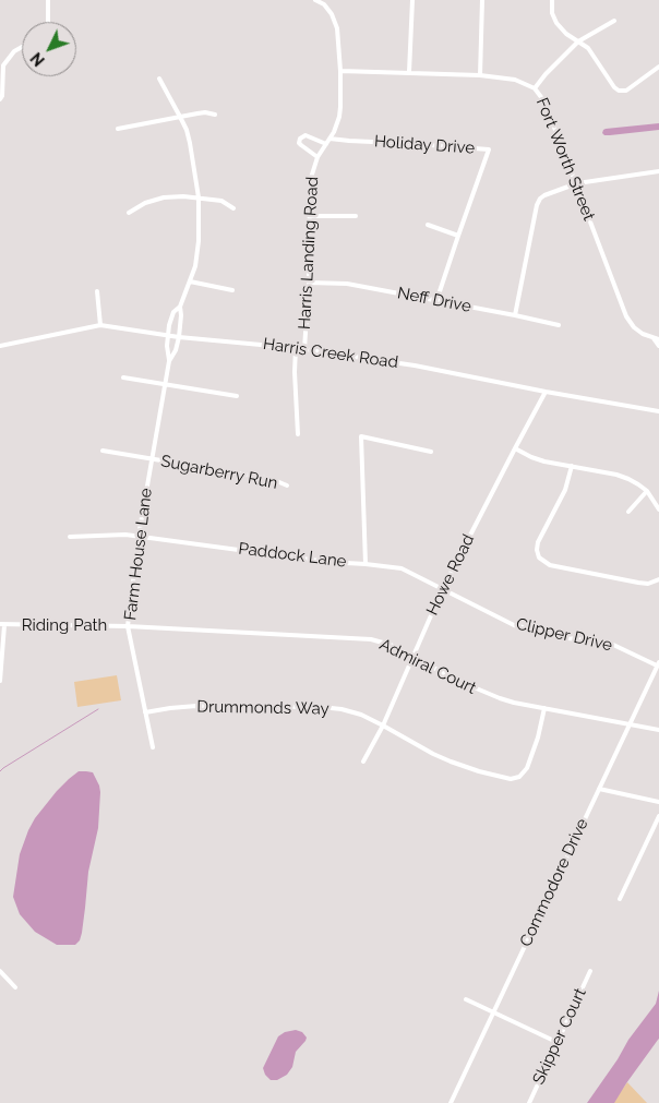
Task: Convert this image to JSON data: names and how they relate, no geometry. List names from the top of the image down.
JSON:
{
  "streets": {
    "street": [
      "Holiday Drive",
      "Fort Worth Street",
      "Harris Landing Road",
      "Neff Drive",
      "Harris Creek Road",
      "Sugarberry Run",
      "Farm House Lane",
      "Paddock Lane",
      "Howe Road",
      "Riding Path",
      "Clipper Drive",
      "Admiral Court",
      "Drummonds Way",
      "Commodore Drive",
      "Skipper Court"
    ]
  },
  "crossings": [
    ["Holiday Drive", "Harris Landing Road"],
    ["Holiday Drive", "Neff Drive"],
    ["Fort Worth Street", "Harris Landing Road"],
    ["Harris Landing Road", "Neff Drive"],
    ["Harris Landing Road", "Harris Creek Road"],
    ["Harris Creek Road", "Farm House Lane"],
    ["Harris Creek Road", "Howe Road"],
    ["Sugarberry Run", "Farm House Lane"],
    ["Farm House Lane", "Paddock Lane"],
    ["Farm House Lane", "Riding Path"],
    ["Farm House Lane", "Admiral Court"],
    ["Farm House Lane", "Drummonds Way"],
    ["Paddock Lane", "Howe Road"],
    ["Paddock Lane", "Clipper Drive"],
    ["Howe Road", "Clipper Drive"],
    ["Howe Road", "Admiral Court"],
    ["Howe Road", "Drummonds Way"],
    ["Riding Path", "Admiral Court"],
    ["Clipper Drive", "Commodore Drive"],
    ["Admiral Court", "Drummonds Way"],
    ["Admiral Court", "Commodore Drive"]
  ],
  "north": "bottom left"
}
